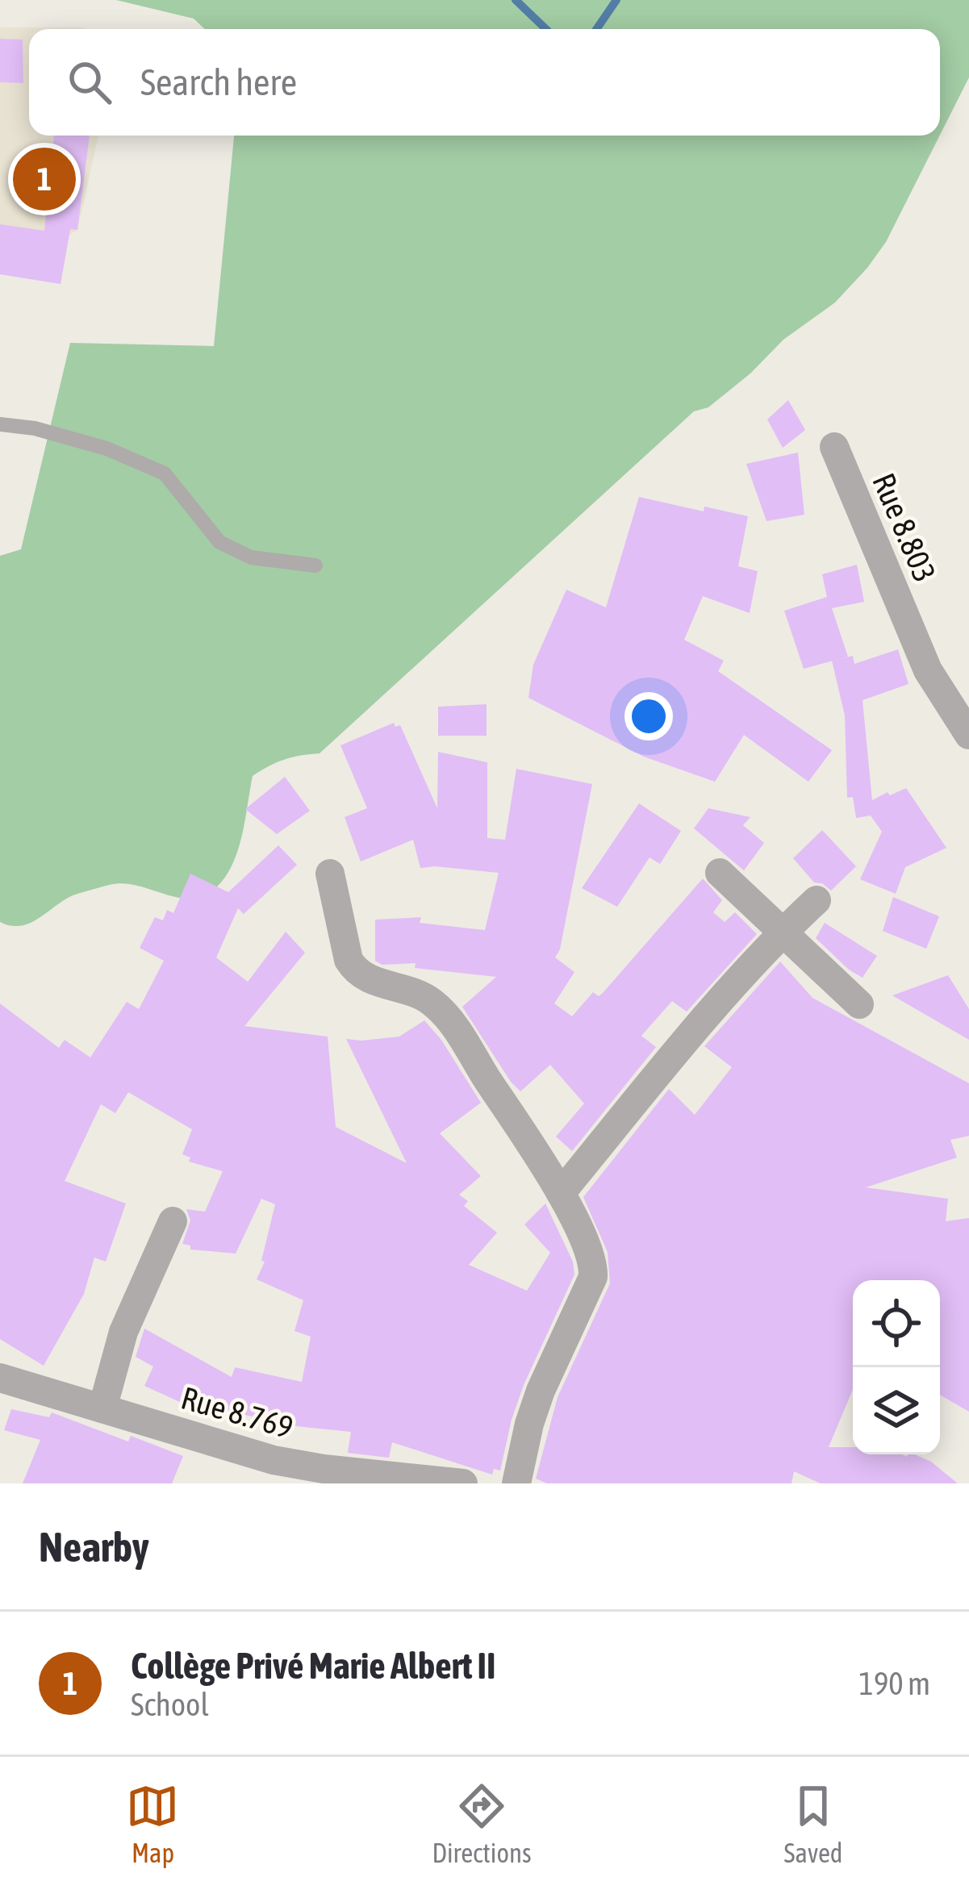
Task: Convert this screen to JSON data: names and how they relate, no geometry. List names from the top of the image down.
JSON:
{
  "streets": {
    "street": ["Rue 8.803", "Rue 8.769"]
  },
  "page": {
    "search": "Search here",
    "pins": "1",
    "heading": "Nearby",
    "list": [
      {
        "mark": "1",
        "name": "Collège Privé Marie Albert II",
        "note": "School",
        "value": "190 m"
      }
    ],
    "nav": ["Map", "Directions", "Saved"]
  }
}
